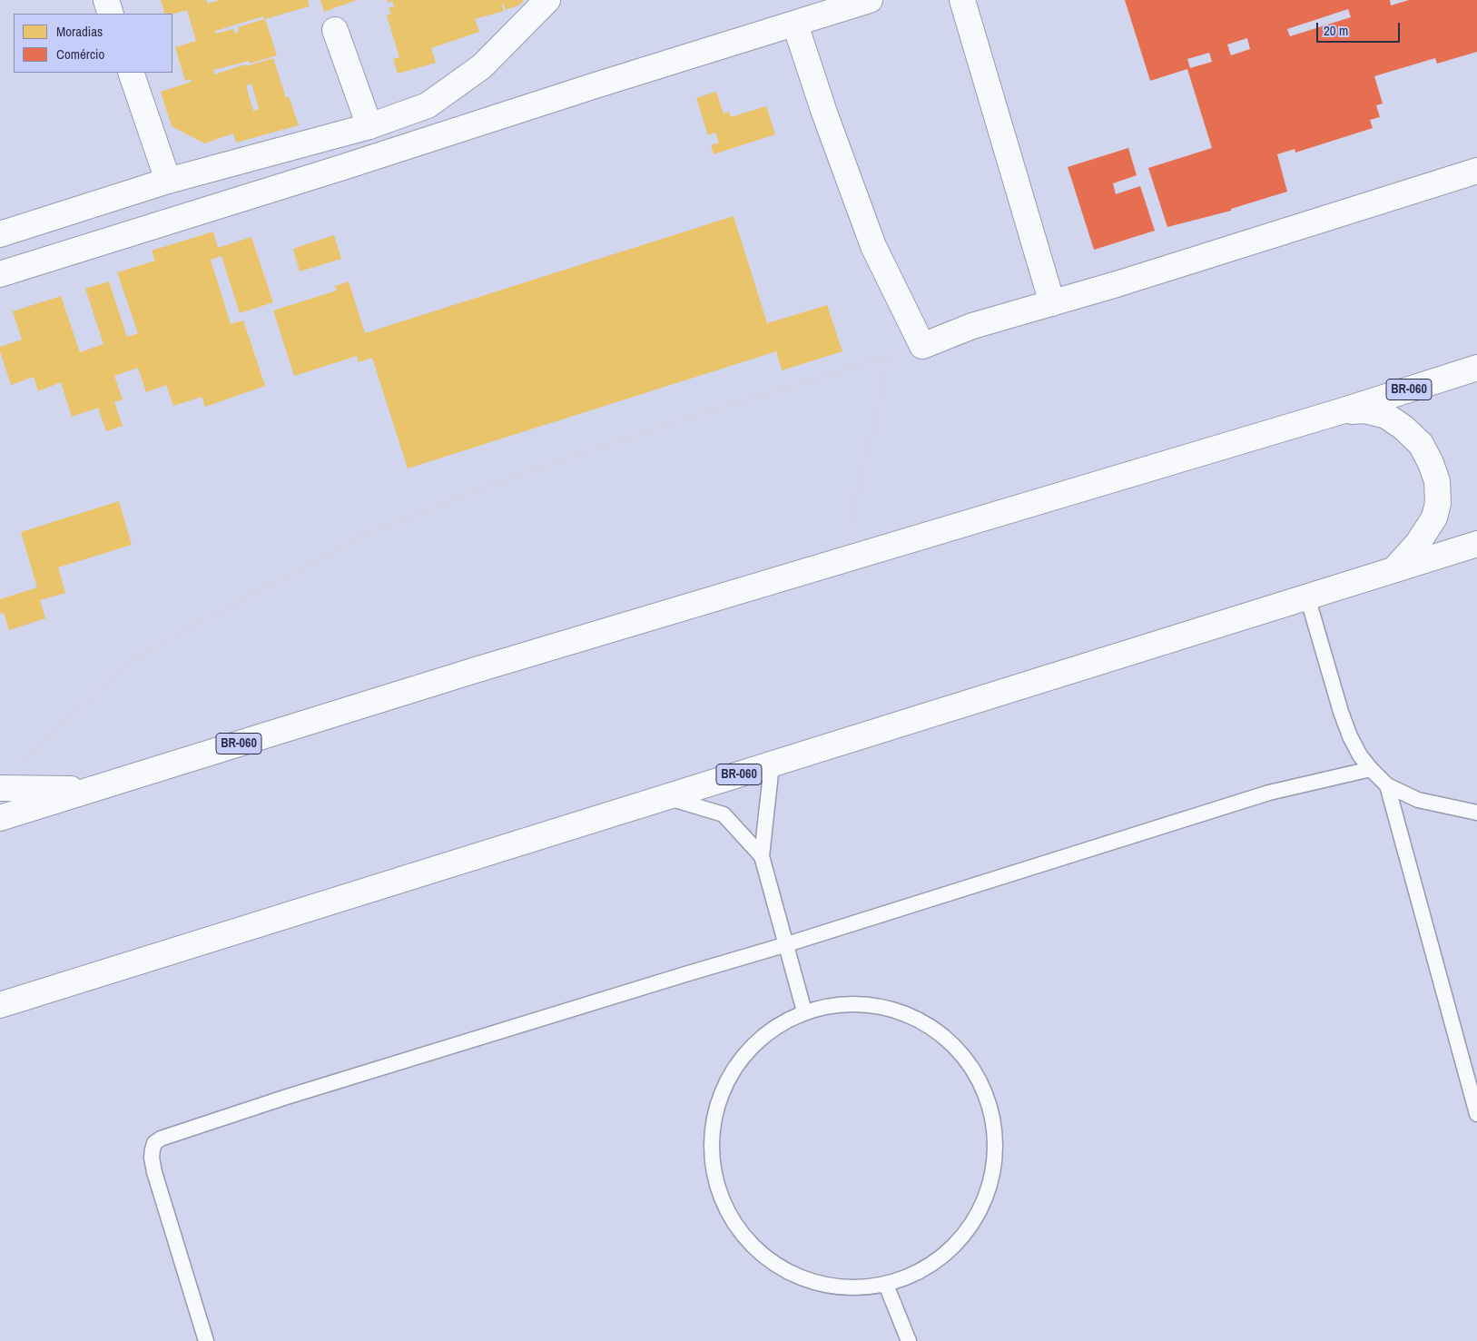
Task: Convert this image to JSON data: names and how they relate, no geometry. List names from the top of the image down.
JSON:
{
  "streets": {
    "main road": ["BR-060"]
  },
  "legend": ["Moradias", "Comércio"],
  "scale_bar": "20 m"
}
